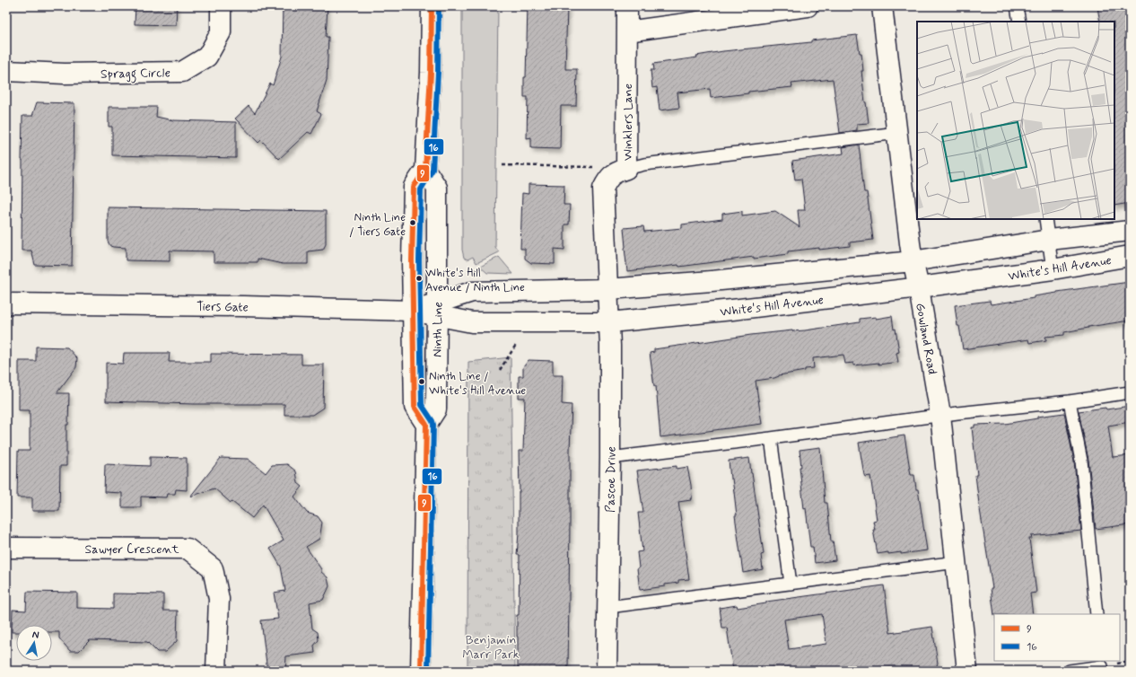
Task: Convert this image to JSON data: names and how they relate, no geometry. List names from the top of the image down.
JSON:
{
  "streets": {
    "street": [
      "Spragg Circle",
      "Winklers Lane",
      "White's Hill Avenue",
      "Tiers Gate",
      "Ninth Line",
      "Gowland Road",
      "Pascoe Drive",
      "Sawyer Crescent"
    ]
  },
  "crossings": [
    ["Winklers Lane", "White's Hill Avenue"],
    ["Winklers Lane", "Pascoe Drive"],
    ["White's Hill Avenue", "Tiers Gate"],
    ["White's Hill Avenue", "Ninth Line"],
    ["White's Hill Avenue", "Gowland Road"],
    ["White's Hill Avenue", "Pascoe Drive"],
    ["Tiers Gate", "Ninth Line"]
  ],
  "parks": ["Benjamin Marr Park"],
  "places": ["Ninth Line / Tiers Gate", "White's Hill Avenue / Ninth Line", "Ninth Line / White's Hill Avenue"],
  "lines": ["transit line 9", "transit line 16"],
  "legend": ["9", "16"],
  "north": "top"
}
